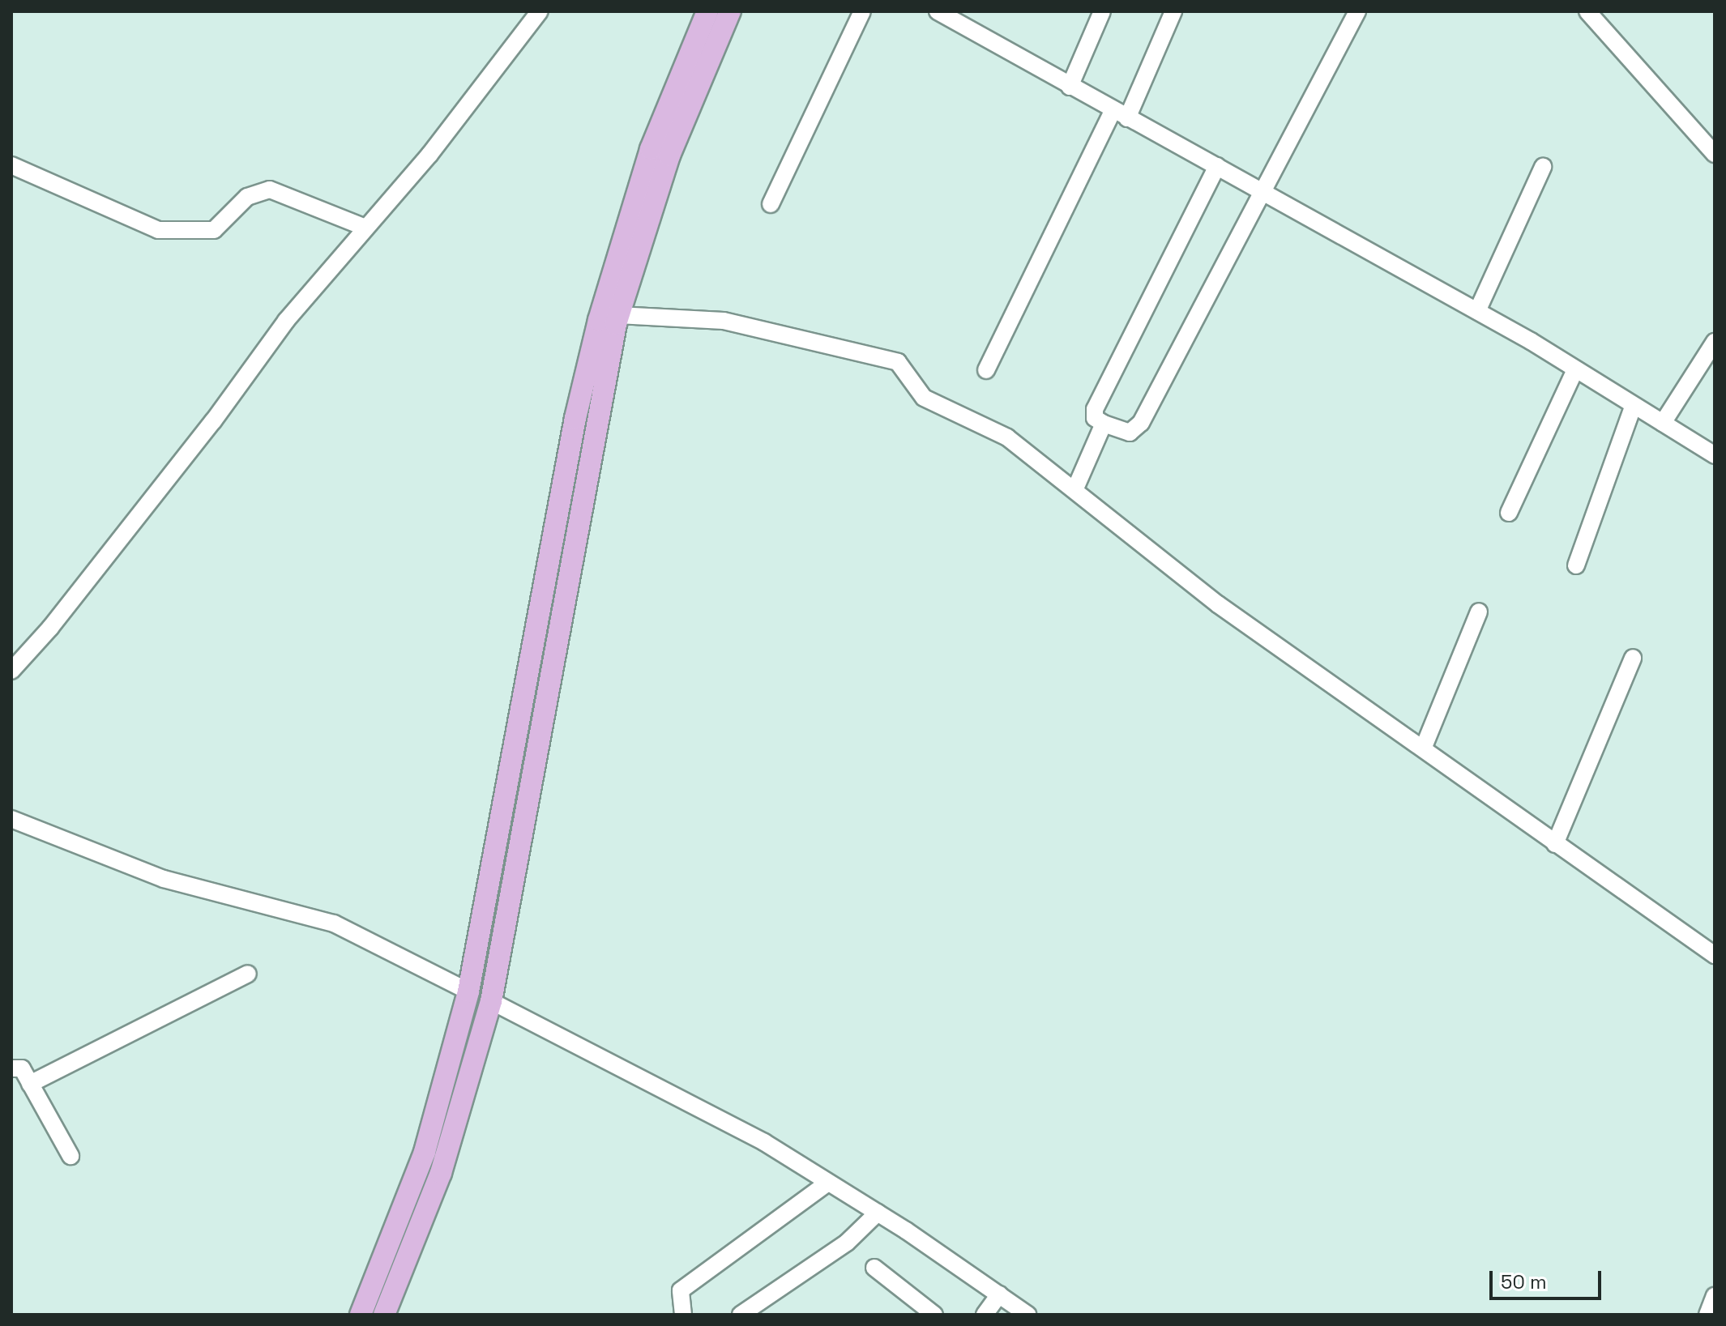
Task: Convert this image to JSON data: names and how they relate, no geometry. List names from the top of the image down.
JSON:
{
  "scale_bar": "50 m"
}
